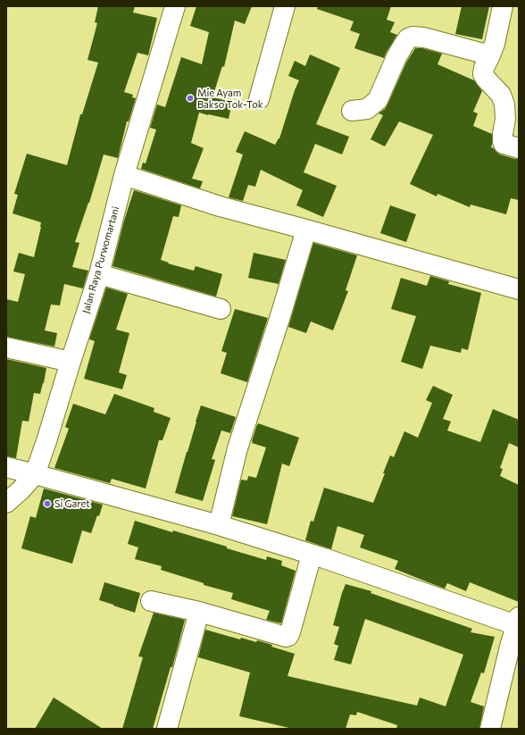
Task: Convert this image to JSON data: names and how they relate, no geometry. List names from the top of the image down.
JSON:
{
  "streets": {
    "street": ["Jalan Raya Purwomartani"]
  },
  "places": ["Mie Ayam Bakso Tok-Tok", "Si Garet"]
}
